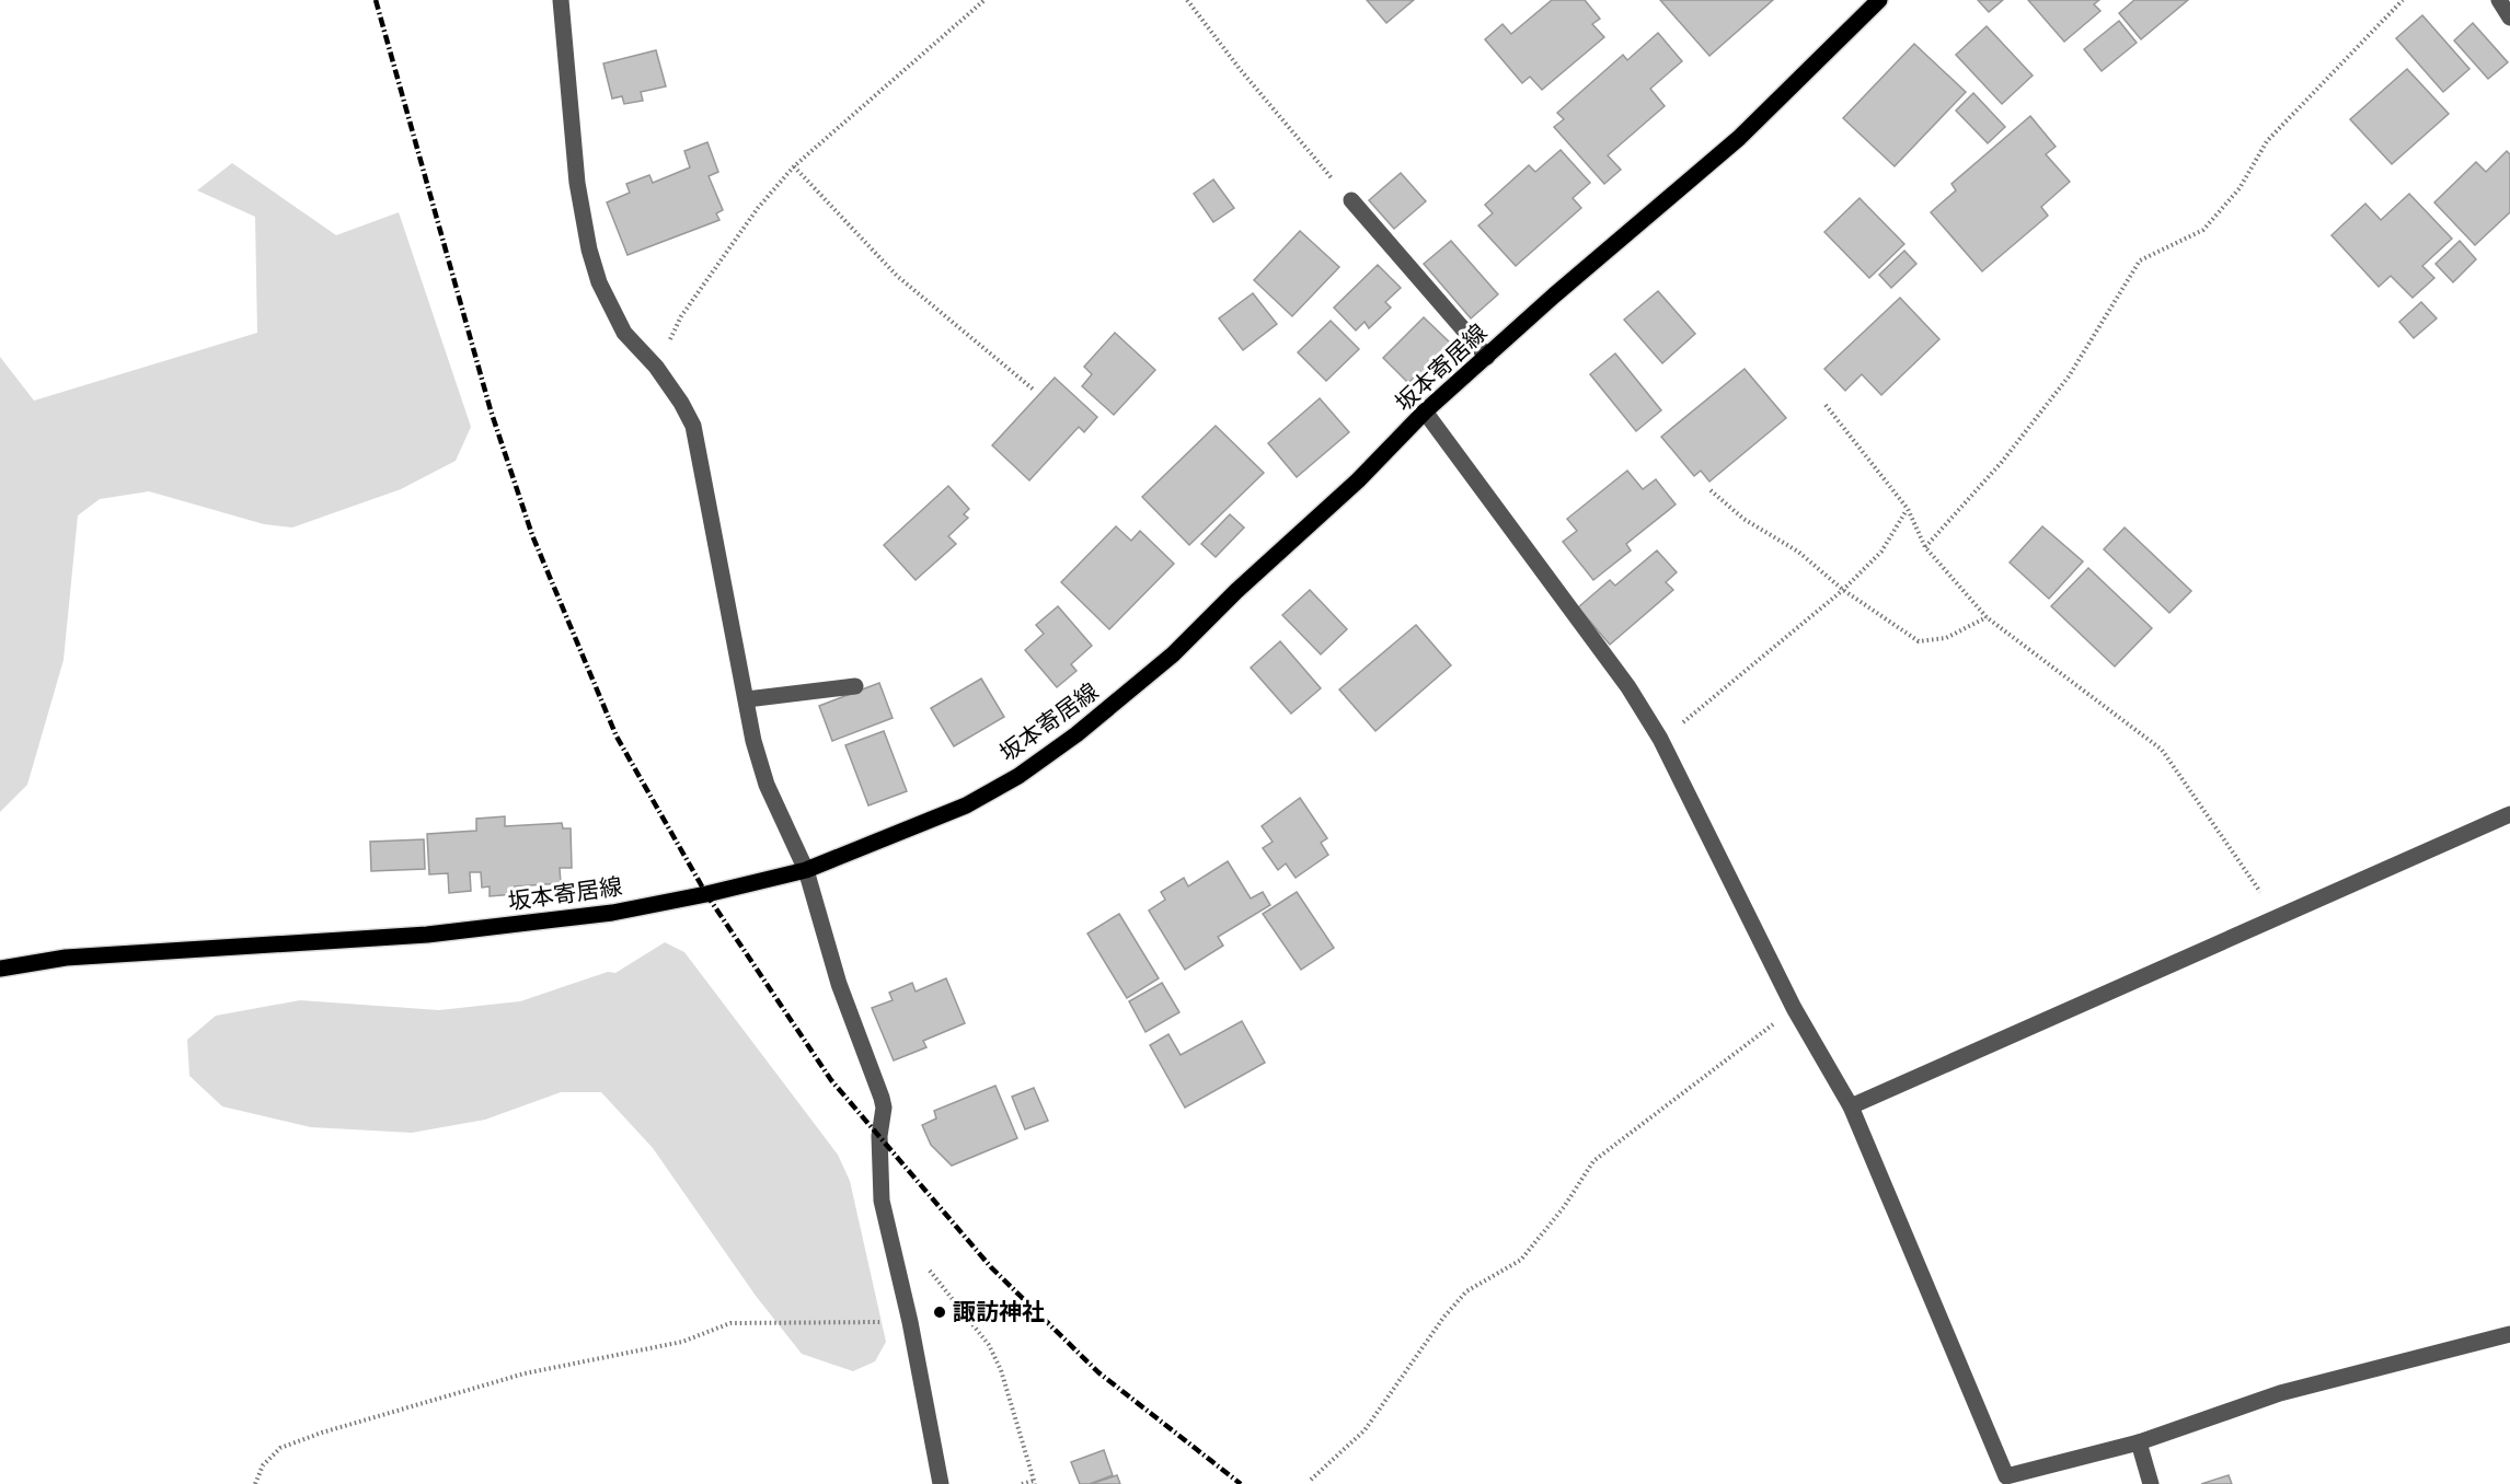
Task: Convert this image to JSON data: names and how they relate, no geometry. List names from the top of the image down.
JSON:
{
  "streets": {
    "main road": ["坂本寄居線"]
  },
  "places": ["諏訪神社"]
}
